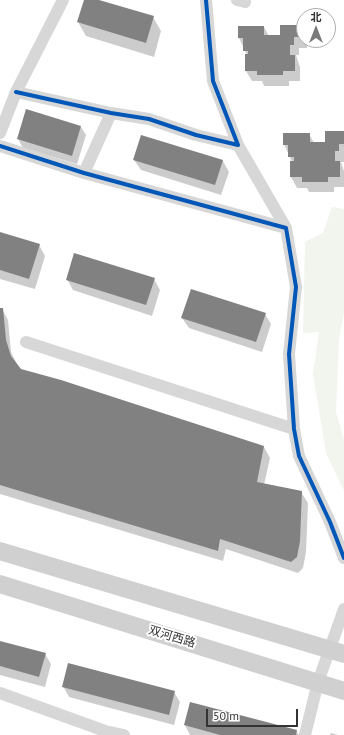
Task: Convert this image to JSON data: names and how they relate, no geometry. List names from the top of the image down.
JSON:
{
  "streets": {
    "street": ["双河西路"]
  },
  "scale_bar": "50 m",
  "north": "top"
}
